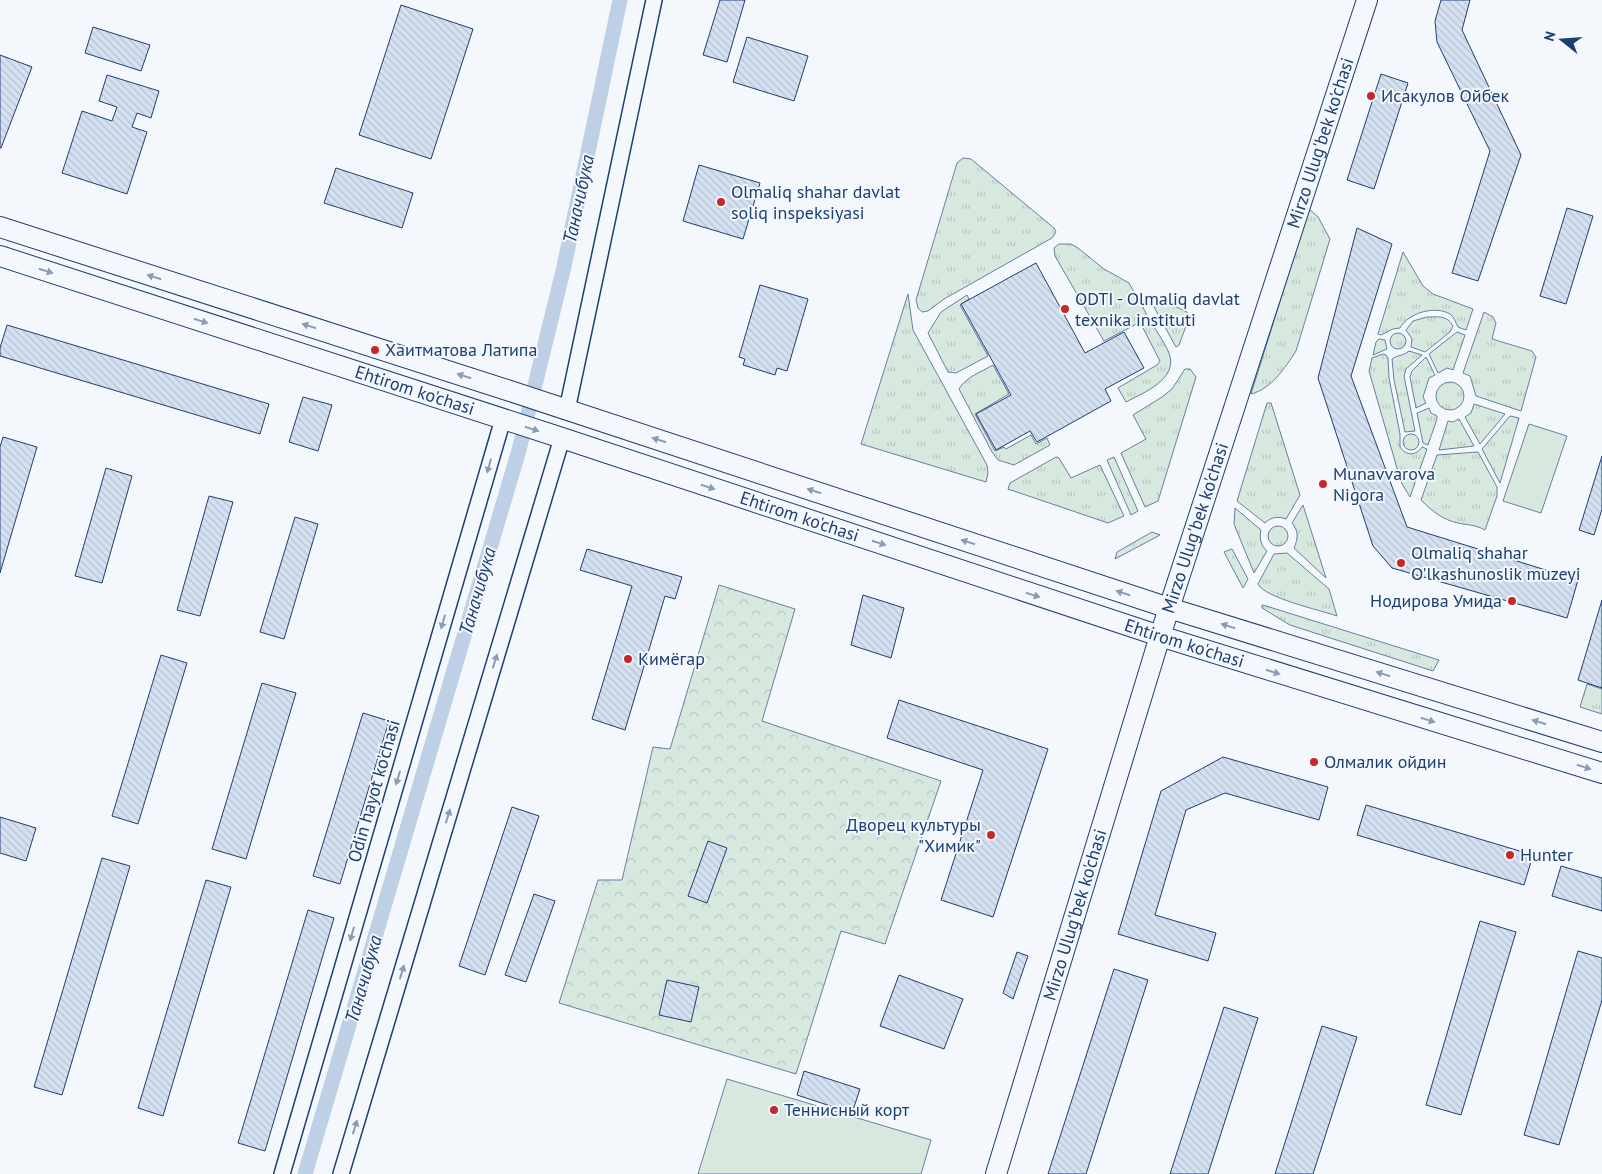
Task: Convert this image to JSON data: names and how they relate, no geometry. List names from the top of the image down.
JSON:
{
  "streets": {
    "main road": ["Mirzo Ulug'bek ko'chasi", "Ehtirom ko'chasi"],
    "street": ["Odin hayot ko'chasi"]
  },
  "crossings": [
    ["Mirzo Ulug'bek ko'chasi", "Ehtirom ko'chasi"],
    ["Ehtirom ko'chasi", "Odin hayot ko'chasi"]
  ],
  "water": ["Таначибука"],
  "places": [
    "Исакулов Ойбек",
    "Olmaliq shahar davlat soliq inspeksiyasi",
    "ODTI - Olmaliq davlat texnika instituti",
    "Хаитматова Латипа",
    "Munavvarova Nigora",
    "Olmaliq shahar O'lkashunoslik muzeyi",
    "Нодирова Умида",
    "Кимёгар",
    "Олмалик ойдин",
    "Дворец культуры \"Химик\"",
    "Hunter",
    "Теннисный корт"
  ],
  "north": "left"
}
